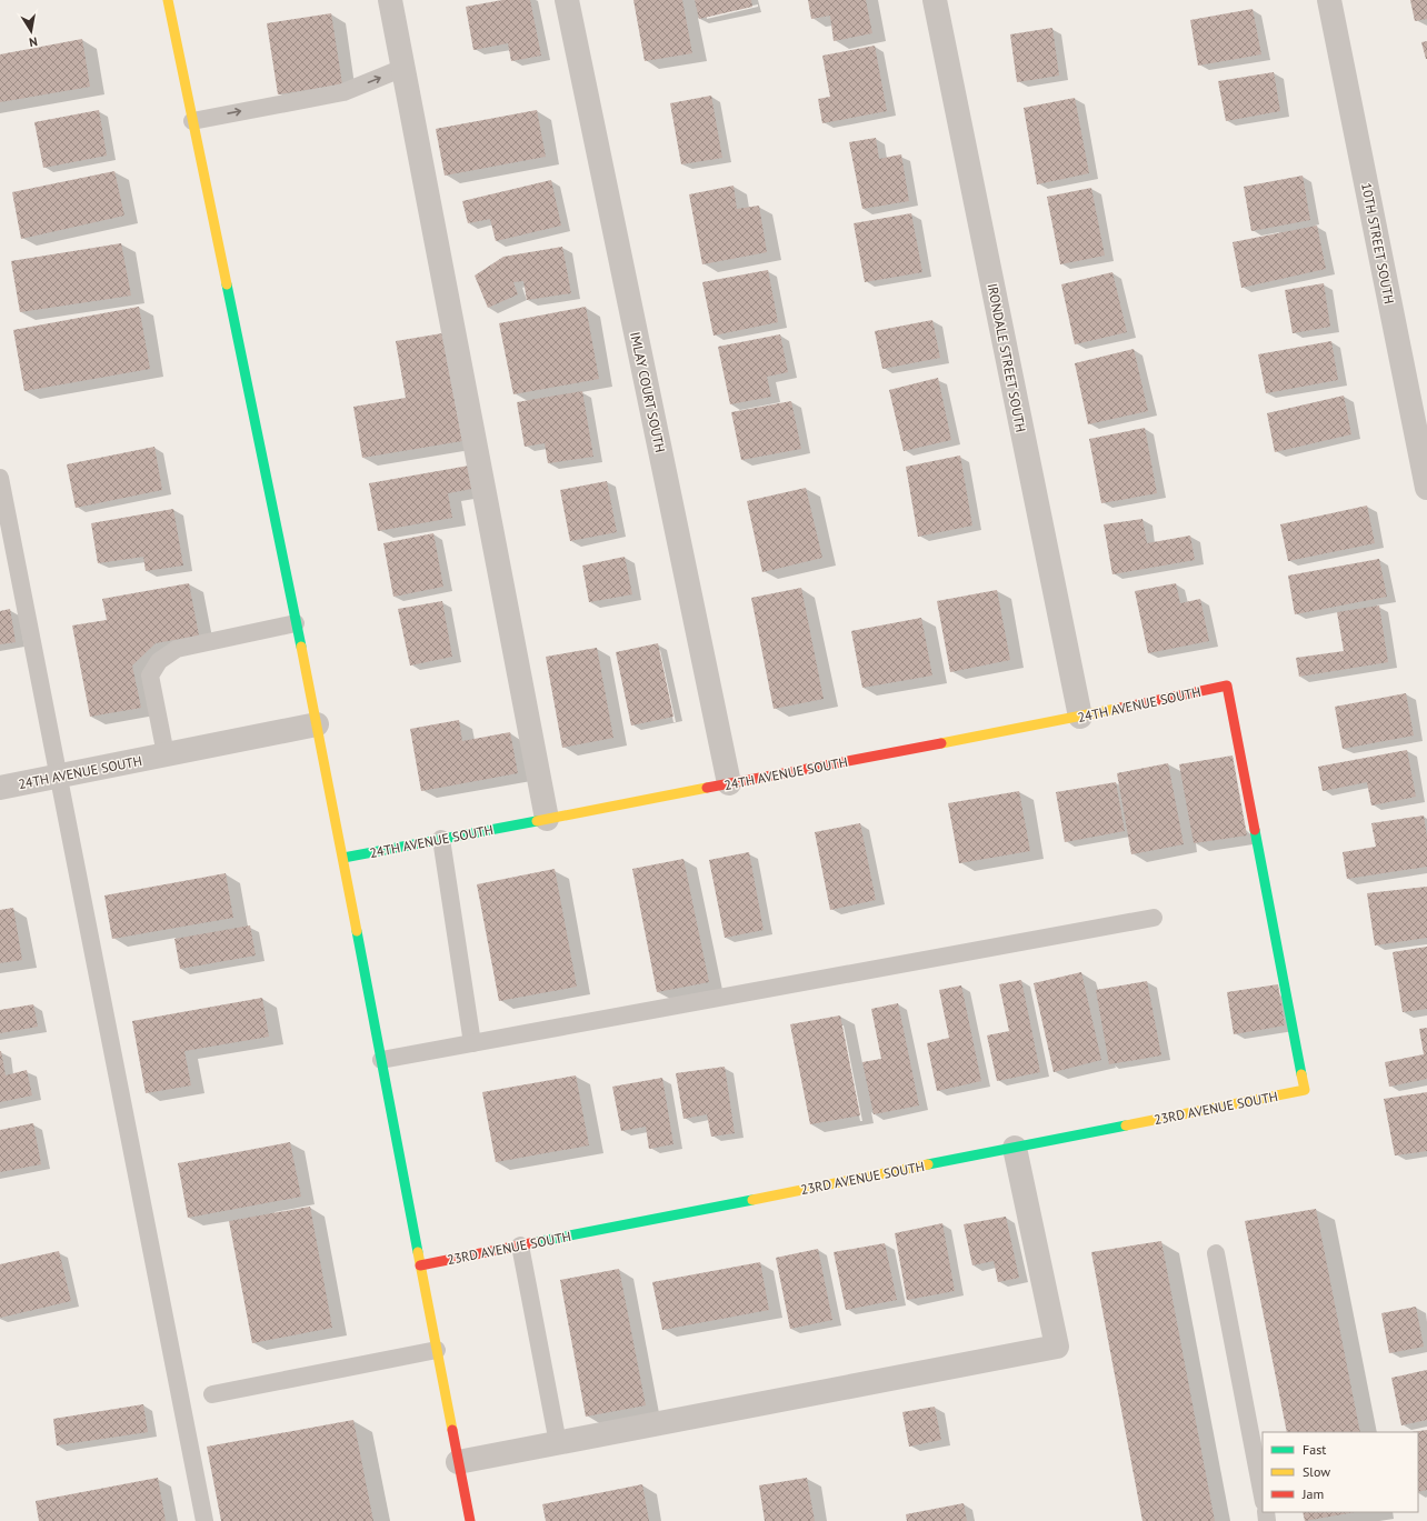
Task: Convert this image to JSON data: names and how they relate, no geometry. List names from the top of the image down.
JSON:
{
  "streets": {
    "street": [
      "10TH STREET SOUTH",
      "IRONDALE STREET SOUTH",
      "IMLAY COURT SOUTH",
      "24TH AVENUE SOUTH",
      "23RD AVENUE SOUTH"
    ]
  },
  "crossings": [
    ["IRONDALE STREET SOUTH", "24TH AVENUE SOUTH"],
    ["IMLAY COURT SOUTH", "24TH AVENUE SOUTH"],
    ["24TH AVENUE SOUTH", "23RD AVENUE SOUTH"]
  ],
  "legend": ["Fast", "Slow", "Jam"],
  "north": "bottom"
}
